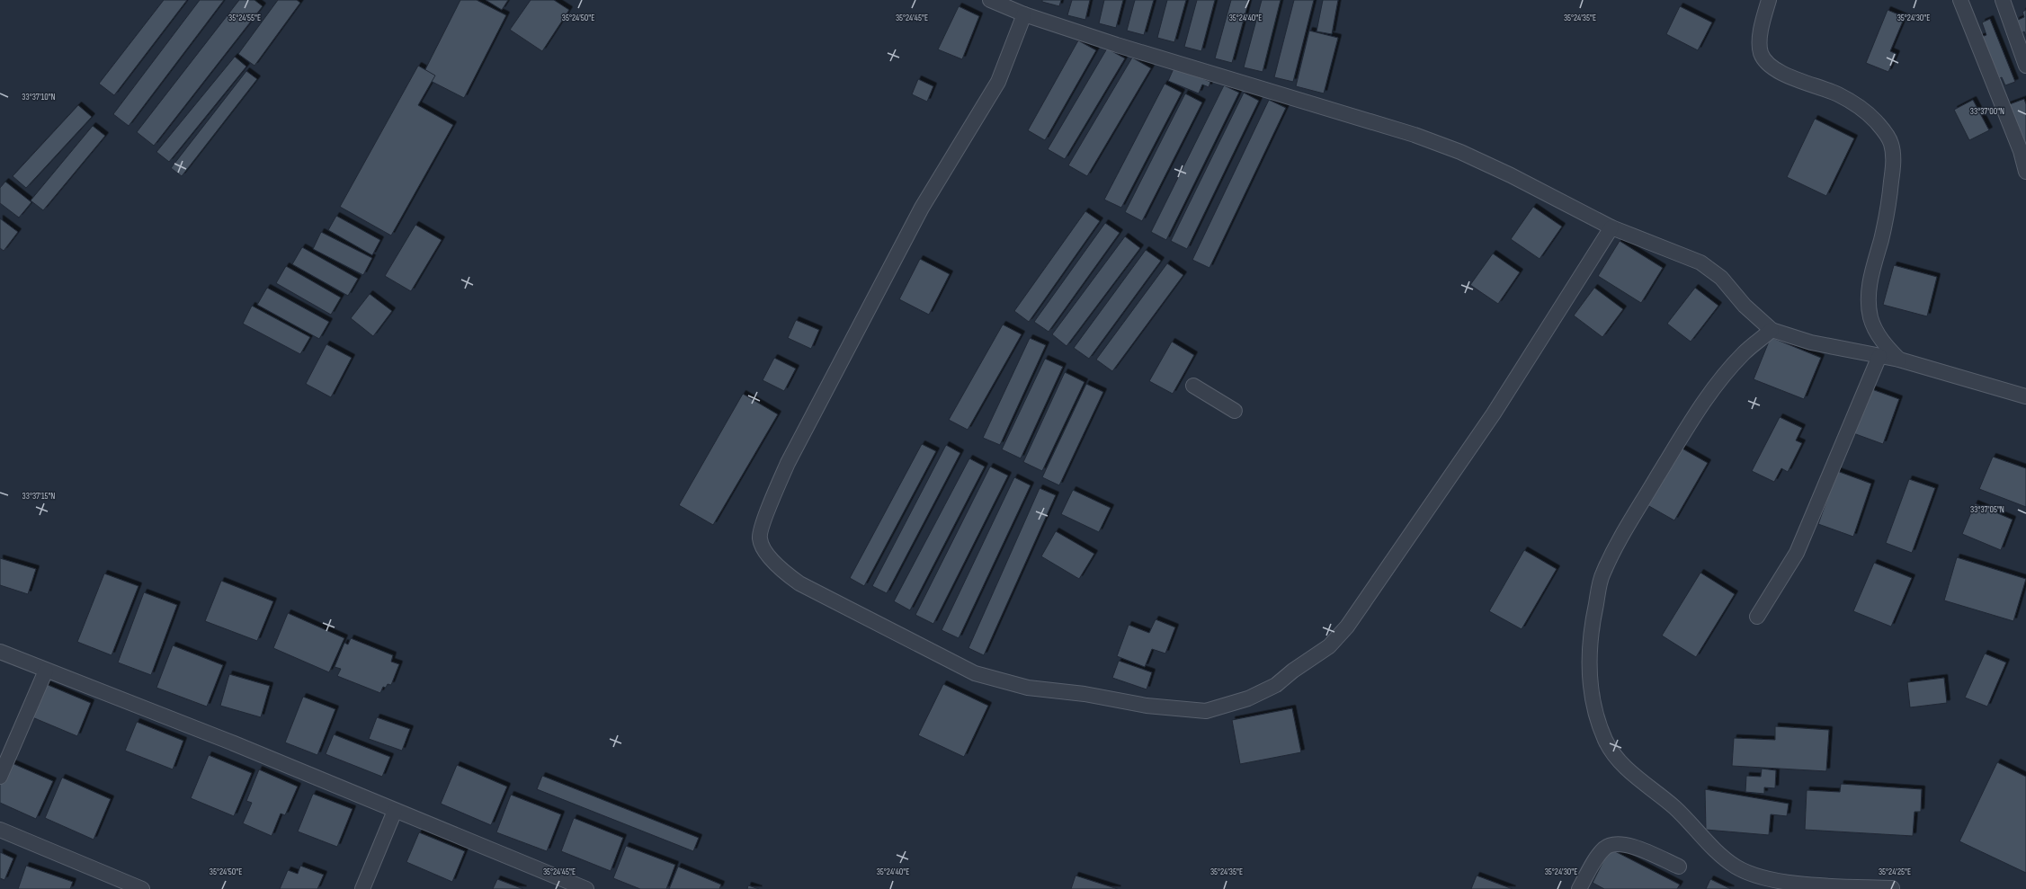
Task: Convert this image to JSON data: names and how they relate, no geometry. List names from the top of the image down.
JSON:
{
  "coordinates": [
    "35°24'45\"E",
    "35°24'35\"E",
    "35°24'55\"E",
    "35°24'50\"E",
    "35°24'40\"E",
    "35°24'30\"E",
    "33°37'10\"N",
    "33°37'00\"N",
    "33°37'15\"N",
    "33°37'05\"N",
    "35°24'25\"E"
  ]
}
